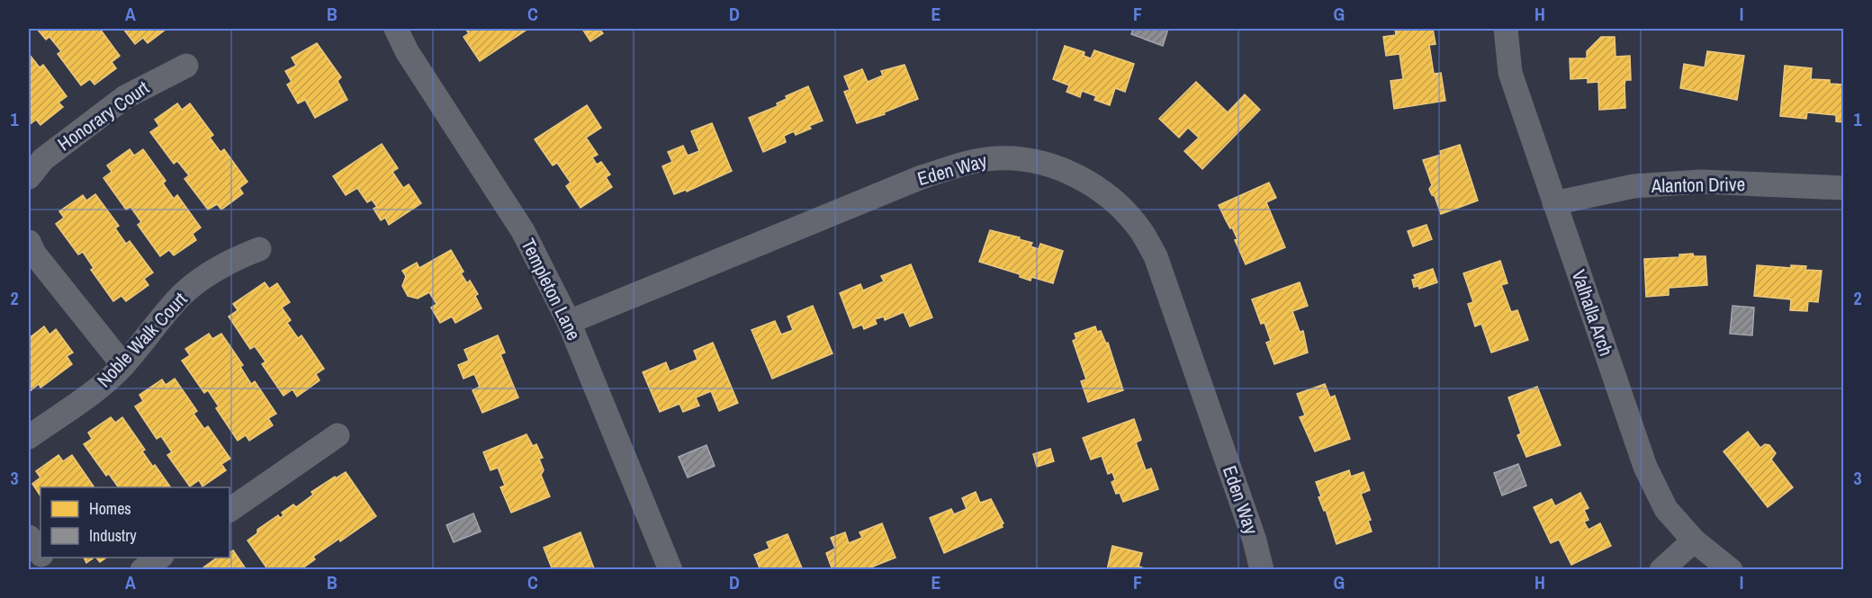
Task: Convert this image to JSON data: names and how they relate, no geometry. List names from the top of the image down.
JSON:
{
  "streets": {
    "street": [
      "Honorary Court",
      "Eden Way",
      "Alanton Drive",
      "Templeton Lane",
      "Valhalla Arch",
      "Noble Walk Court"
    ]
  },
  "crossings": [
    ["Eden Way", "Templeton Lane"],
    ["Alanton Drive", "Valhalla Arch"]
  ],
  "legend": ["Homes", "Industry"],
  "grid": {
    "columns": [
      "A",
      "B",
      "C",
      "D",
      "E",
      "F",
      "G",
      "H",
      "I"
    ],
    "rows": ["1", "2", "3"]
  }
}
